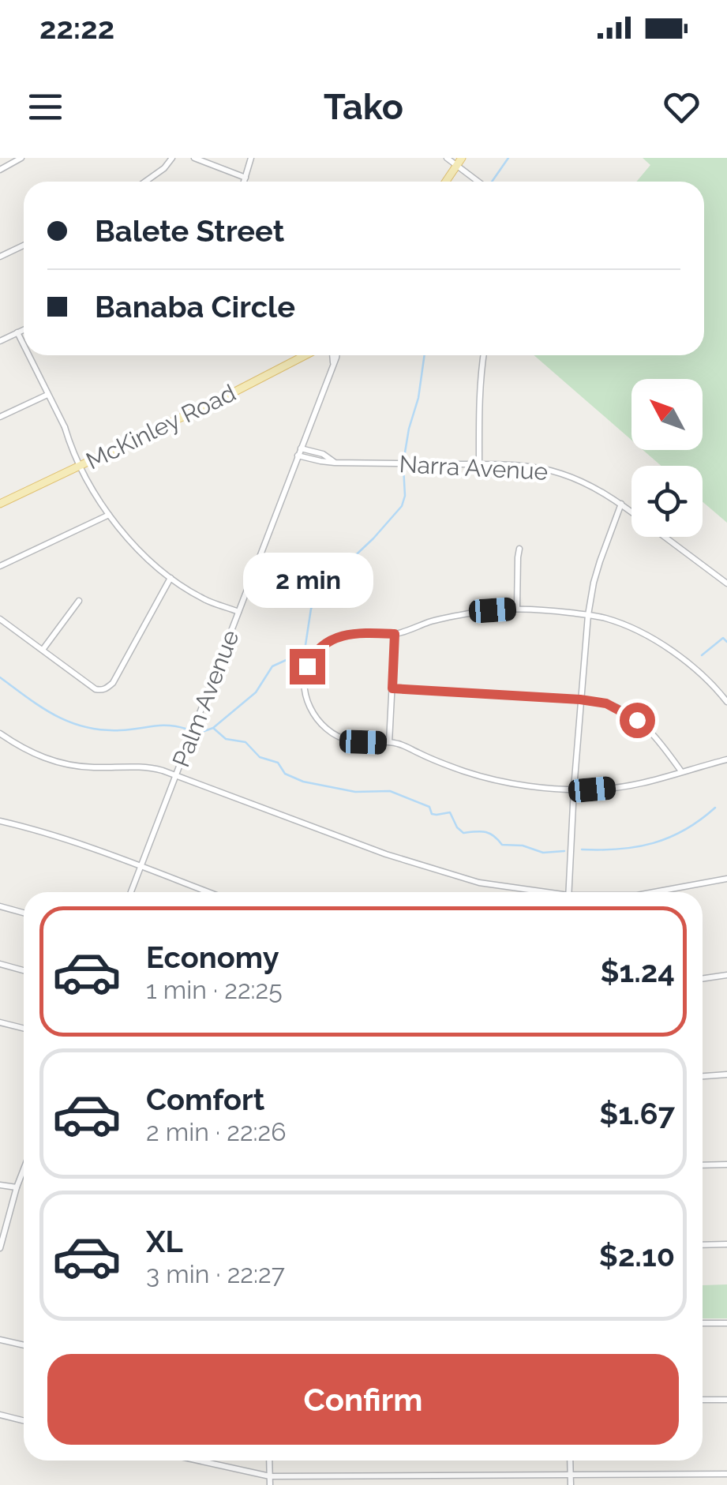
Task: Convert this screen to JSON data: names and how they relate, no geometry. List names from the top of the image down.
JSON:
{
  "streets": {
    "main road": ["McKinley Road"],
    "street": ["Narra Avenue", "Palm Avenue"]
  },
  "crossings": [
    ["Narra Avenue", "Palm Avenue"]
  ],
  "north": "top left",
  "page": {
    "status": "22:22",
    "header": "Tako",
    "banner": ["Balete Street", "Banaba Circle"],
    "bubble": "2 min",
    "list": [
      {
        "name": "Economy",
        "note": "1 min · 22:25",
        "value": "$1.24"
      },
      {
        "name": "Comfort",
        "note": "2 min · 22:26",
        "value": "$1.67"
      },
      {
        "name": "XL",
        "note": "3 min · 22:27",
        "value": "$2.10"
      }
    ],
    "buttons": "Confirm"
  }
}
